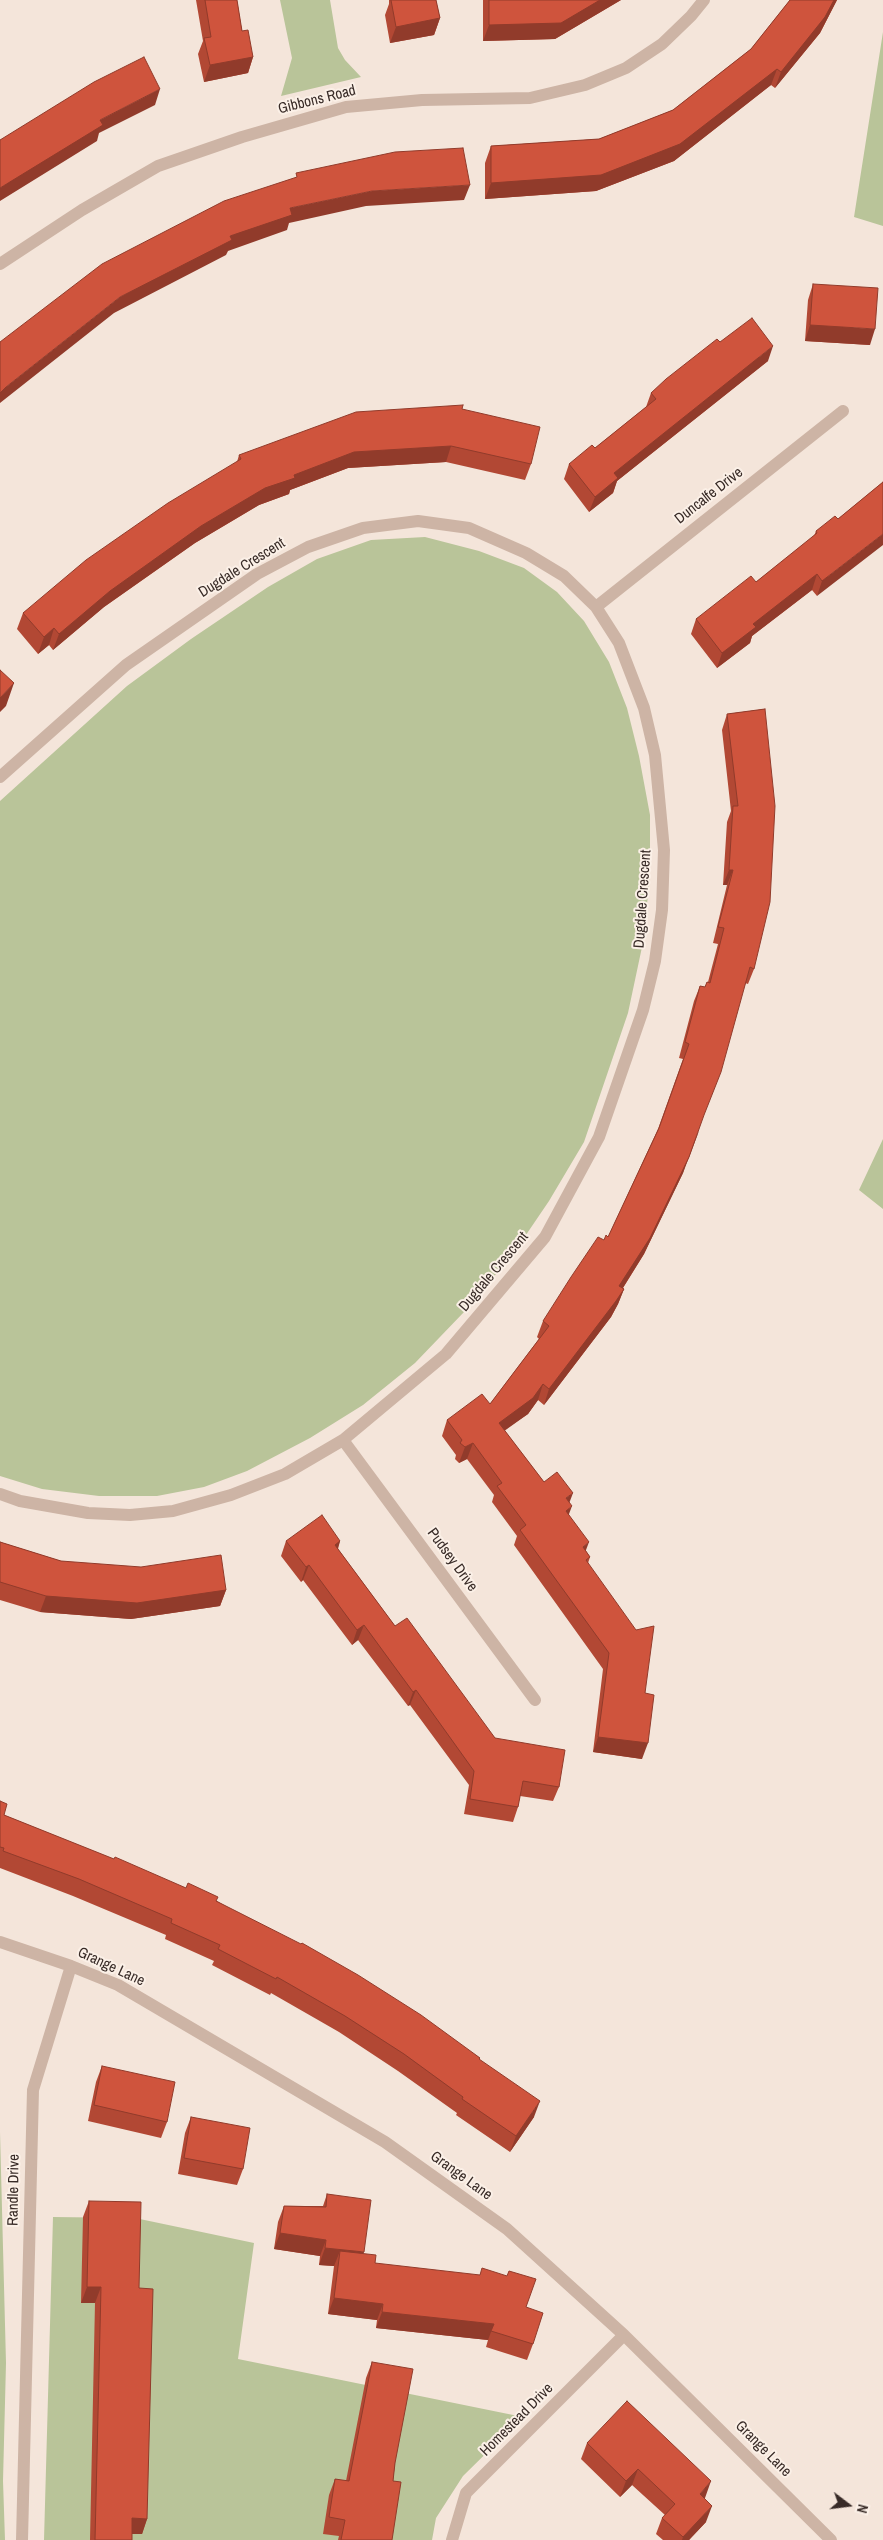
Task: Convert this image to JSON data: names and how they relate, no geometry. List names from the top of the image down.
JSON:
{
  "streets": {
    "street": [
      "Gibbons Road",
      "Duncalfe Drive",
      "Dugdale Crescent",
      "Pudsey Drive",
      "Grange Lane",
      "Randle Drive",
      "Homestead Drive"
    ]
  },
  "crossings": [
    ["Duncalfe Drive", "Dugdale Crescent"],
    ["Dugdale Crescent", "Pudsey Drive"],
    ["Grange Lane", "Randle Drive"],
    ["Grange Lane", "Homestead Drive"]
  ],
  "north": "right"
}
